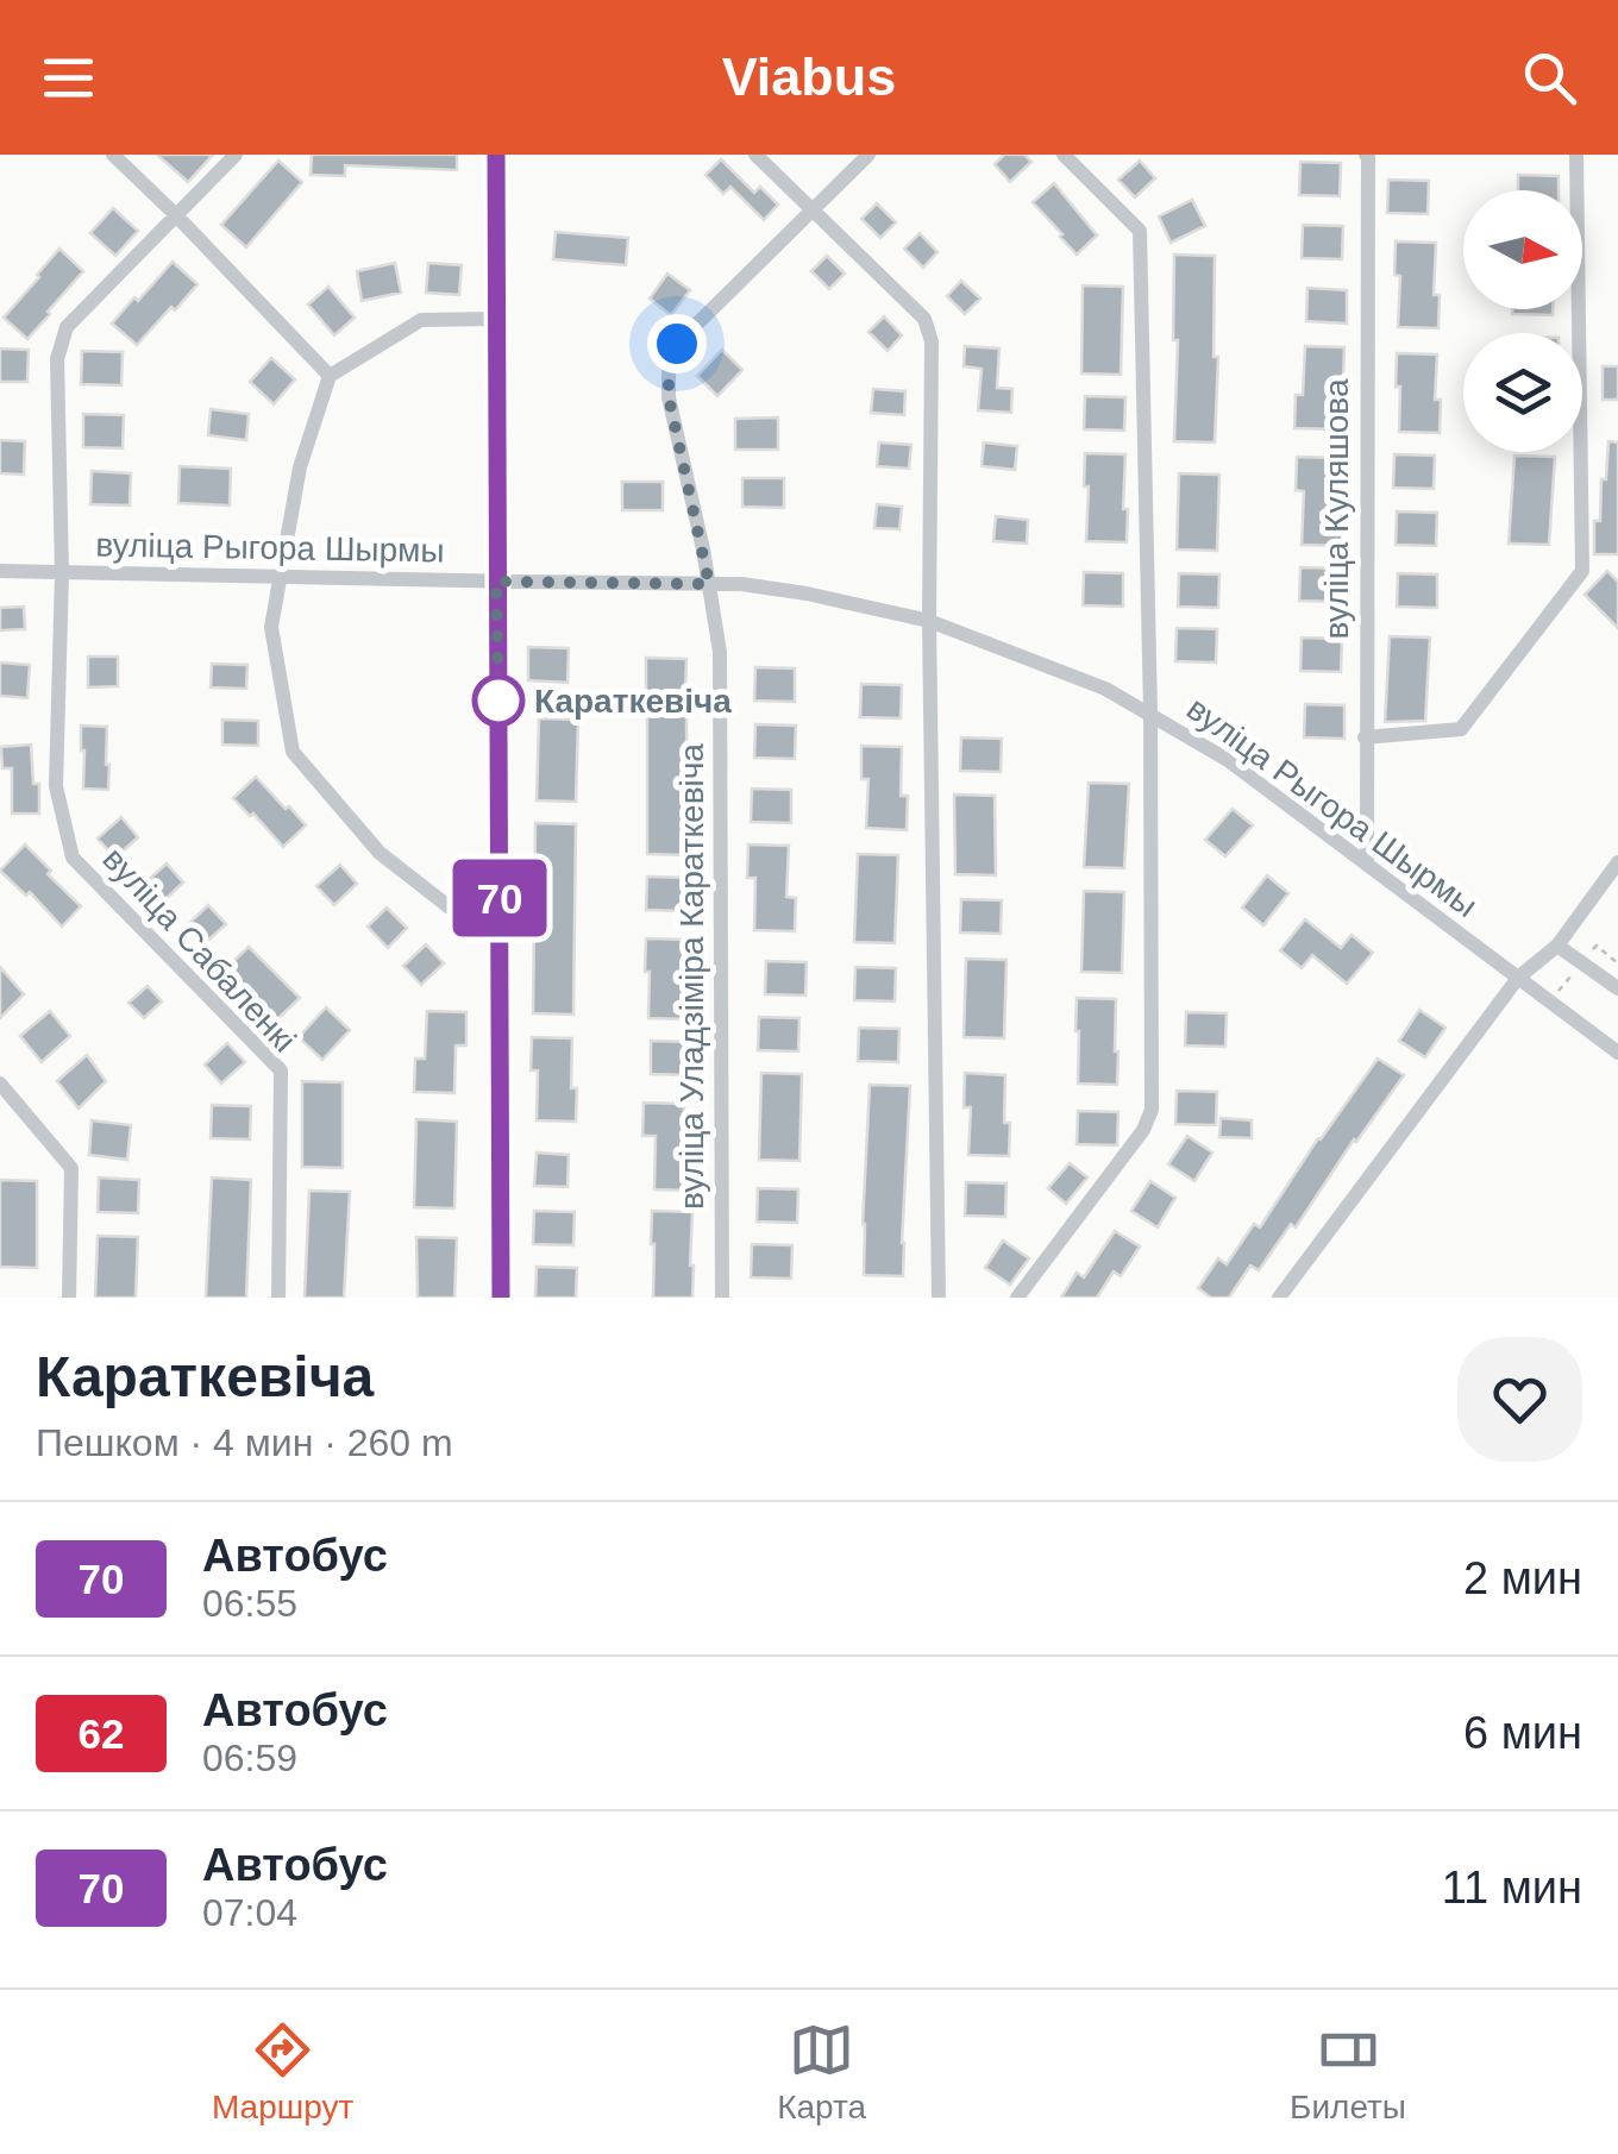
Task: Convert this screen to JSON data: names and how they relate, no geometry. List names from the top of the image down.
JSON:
{
  "streets": {
    "street": [
      "вуліца Куляшова",
      "вуліца Рыгора Шырмы",
      "вуліца Сабаленкі",
      "вуліца Уладзіміра Караткевіча"
    ]
  },
  "crossings": [
    ["вуліца Куляшова", "вуліца Рыгора Шырмы"],
    ["вуліца Рыгора Шырмы", "вуліца Сабаленкі"],
    ["вуліца Рыгора Шырмы", "вуліца Уладзіміра Караткевіча"]
  ],
  "places": ["Караткевіча"],
  "lines": ["bus line 70"],
  "north": "right",
  "page": {
    "header": "Viabus",
    "on_map": "70",
    "heading": ["Караткевіча", "Пешком · 4 мин · 260 m"],
    "list": [
      {
        "mark": "70",
        "name": "Автобус",
        "note": "06:55",
        "value": "2 мин"
      },
      {
        "mark": "62",
        "name": "Автобус",
        "note": "06:59",
        "value": "6 мин"
      },
      {
        "mark": "70",
        "name": "Автобус",
        "note": "07:04",
        "value": "11 мин"
      }
    ],
    "tabs": ["Маршрут", "Карта", "Билеты"]
  }
}
